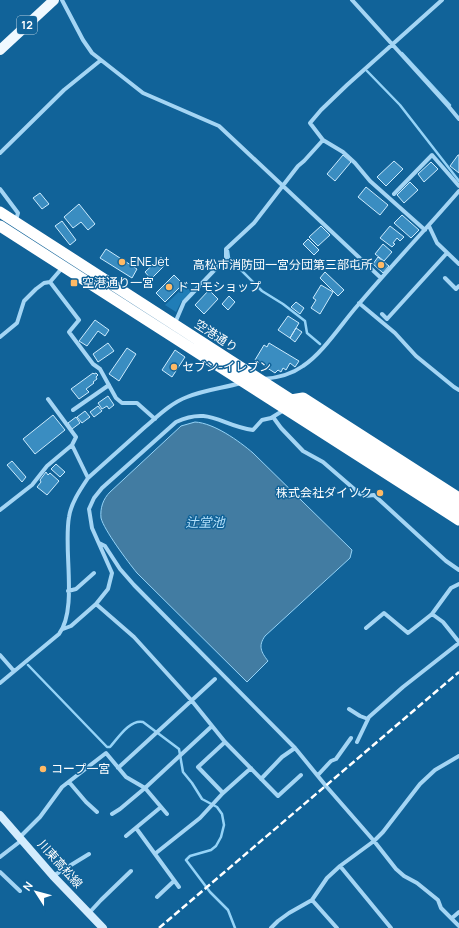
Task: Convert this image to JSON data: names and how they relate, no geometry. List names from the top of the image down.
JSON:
{
  "streets": {
    "highway": ["空港通り"],
    "main road": ["12", "川東高松線"]
  },
  "water": ["辻堂池"],
  "places": {
    "other": [
      "ENEJet",
      "高松市消防団一宮分団第三部屯所",
      "ドコモショップ",
      "セブン-イレブン",
      "株式会社ダイソク",
      "コープ一宮"
    ],
    "transit": ["空港通り一宮"]
  },
  "north": "top left"
}
